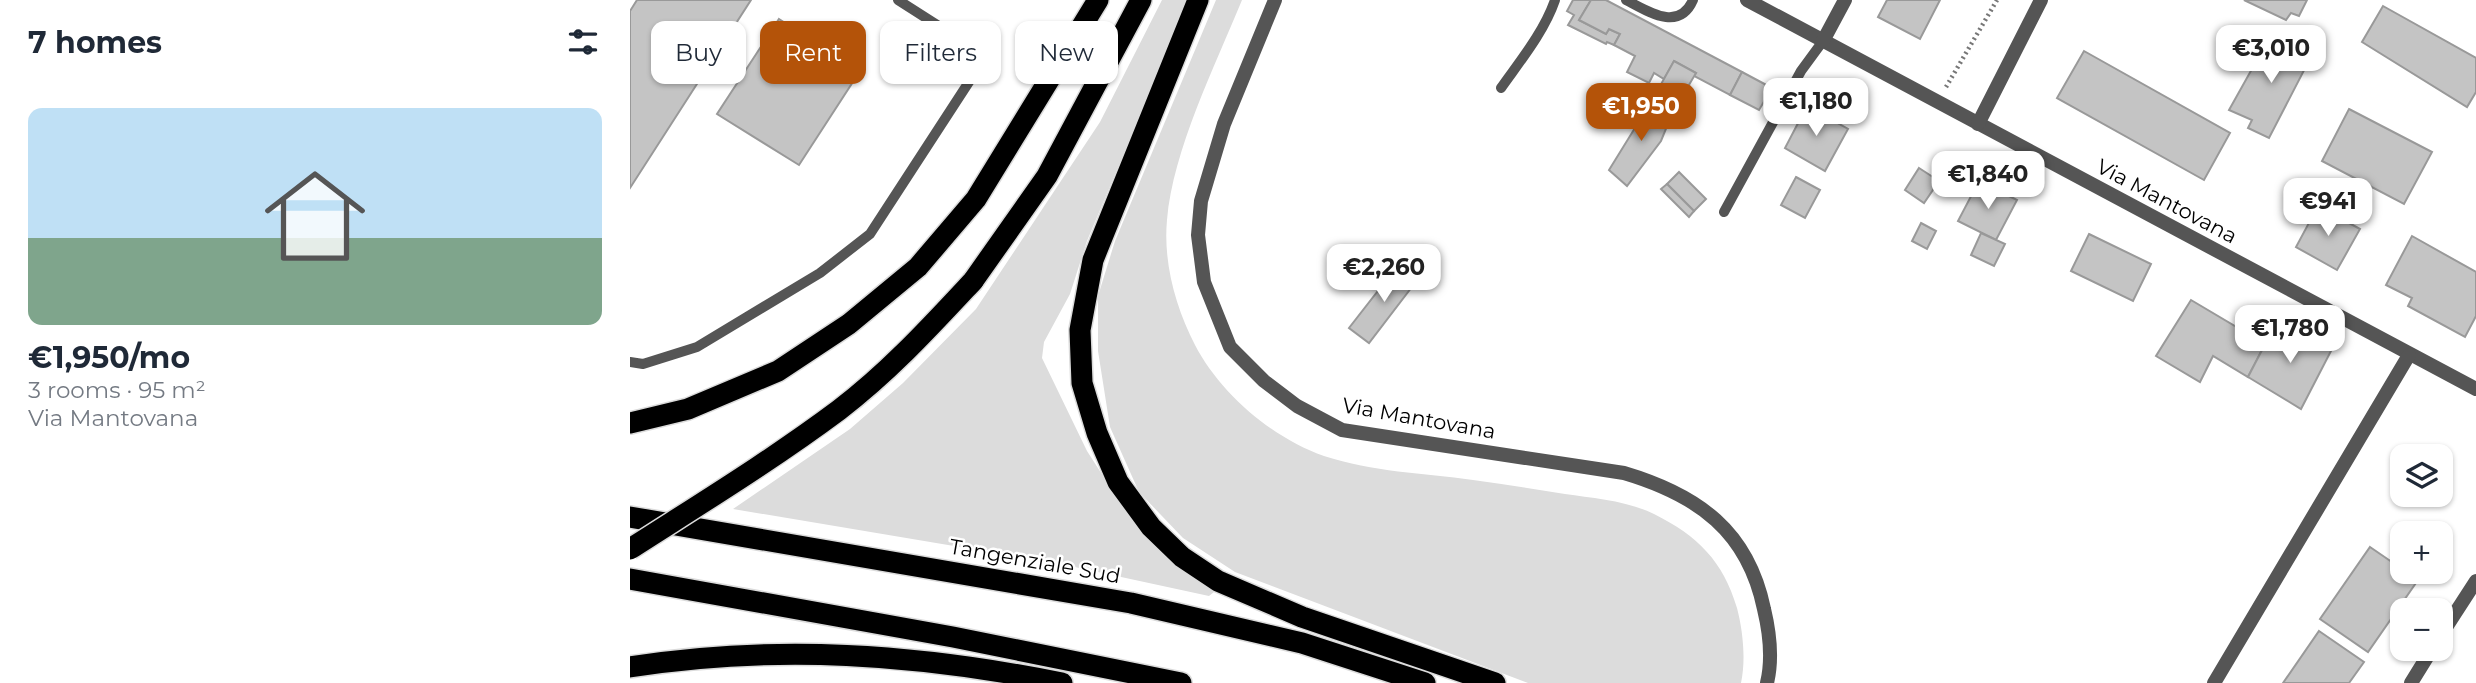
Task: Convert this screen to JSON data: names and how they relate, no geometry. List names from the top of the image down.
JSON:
{
  "streets": {
    "highway": ["Tangenziale Sud"],
    "street": ["Via Mantovana"]
  },
  "page": {
    "heading": "7 homes",
    "chip": [
      "Buy",
      "Rent",
      "Filters",
      "New"
    ],
    "price": [
      "€3,010",
      "€1,180",
      "€1,950",
      "€1,840",
      "€941",
      "€2,260",
      "€1,780"
    ],
    "list": [
      {
        "name": "€1,950/mo",
        "note": "3 rooms · 95 m² · Via Mantovana"
      }
    ],
    "map_buttons": ["+", "−"]
  }
}
